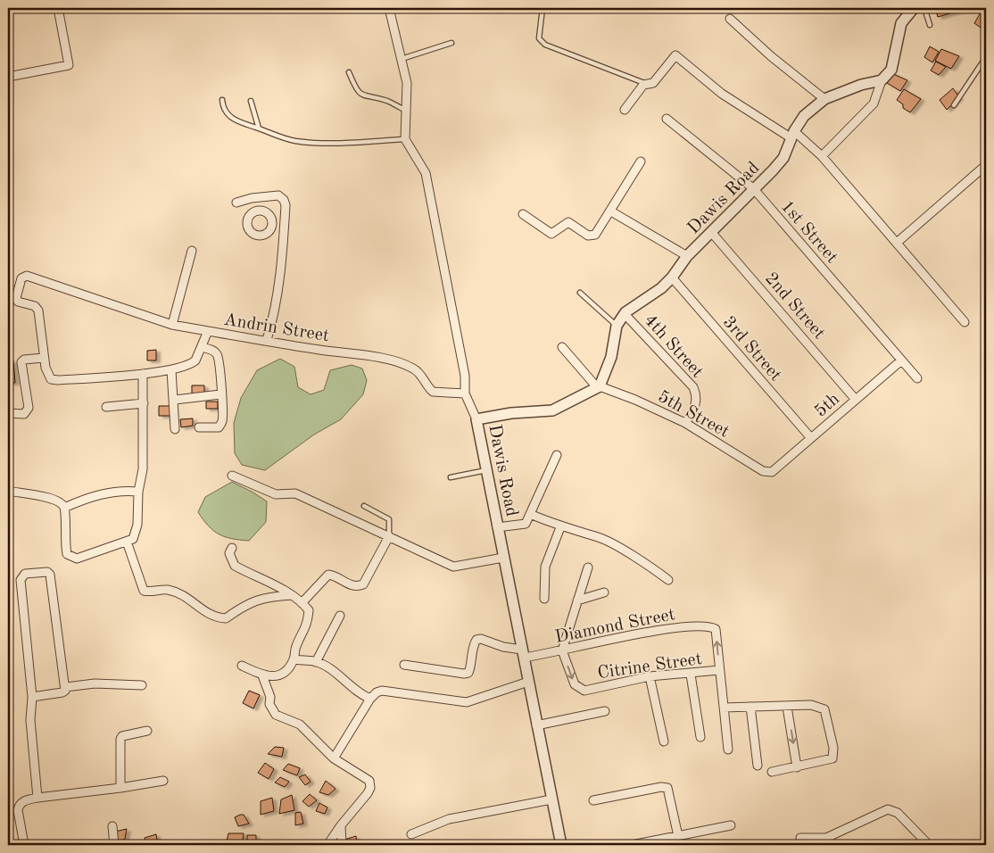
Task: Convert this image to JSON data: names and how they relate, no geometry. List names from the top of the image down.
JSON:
{
  "streets": {
    "street": [
      "Dawis Road",
      "1st Street",
      "2nd Street",
      "Andrin Street",
      "4th Street",
      "3rd Street",
      "5th",
      "5th Street",
      "Diamond Street",
      "Citrine Street"
    ]
  },
  "crossings": [
    ["Dawis Road", "1st Street"],
    ["Dawis Road", "2nd Street"],
    ["Dawis Road", "4th Street"],
    ["Dawis Road", "3rd Street"],
    ["Dawis Road", "5th Street"],
    ["Dawis Road", "Diamond Street"],
    ["1st Street", "5th"],
    ["2nd Street", "5th"],
    ["4th Street", "5th Street"],
    ["3rd Street", "5th"],
    ["5th", "5th Street"],
    ["Diamond Street", "Citrine Street"]
  ]
}
